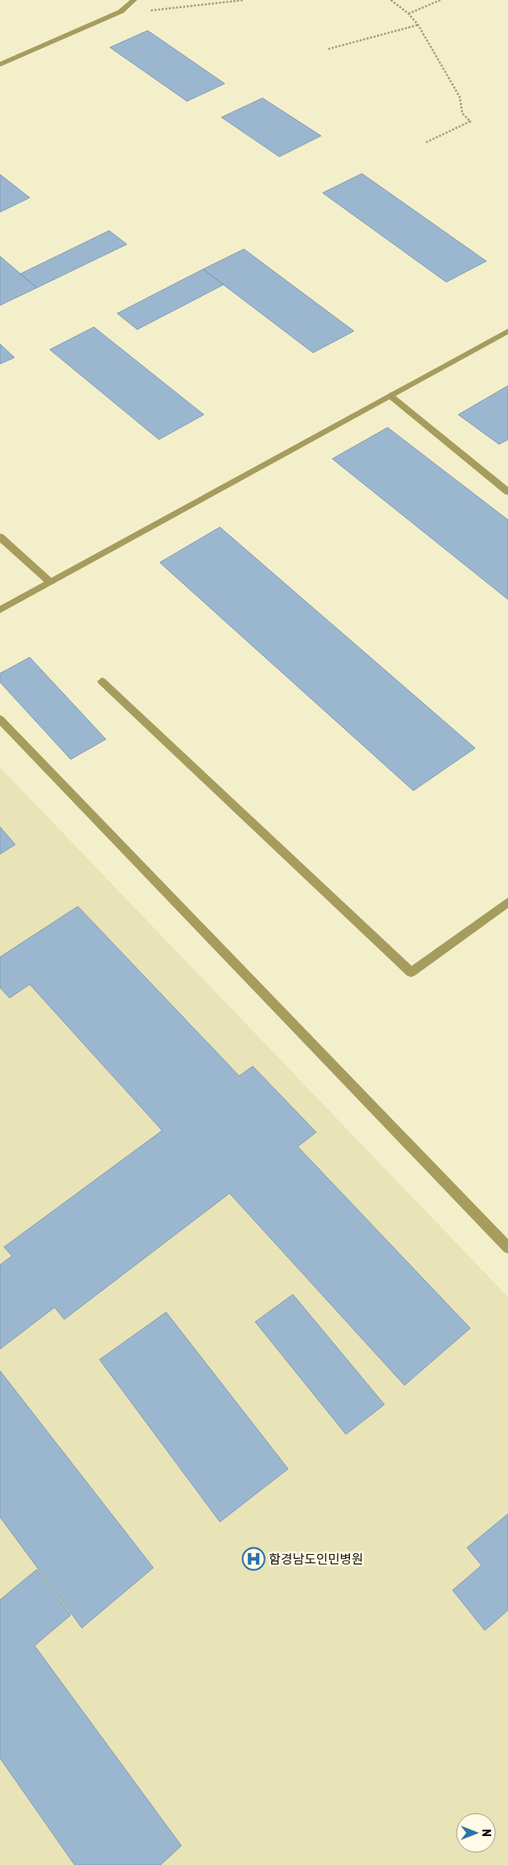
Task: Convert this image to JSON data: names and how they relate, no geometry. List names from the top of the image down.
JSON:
{
  "places": {
    "hospital": ["함경남도인민병원"]
  },
  "north": "right"
}
